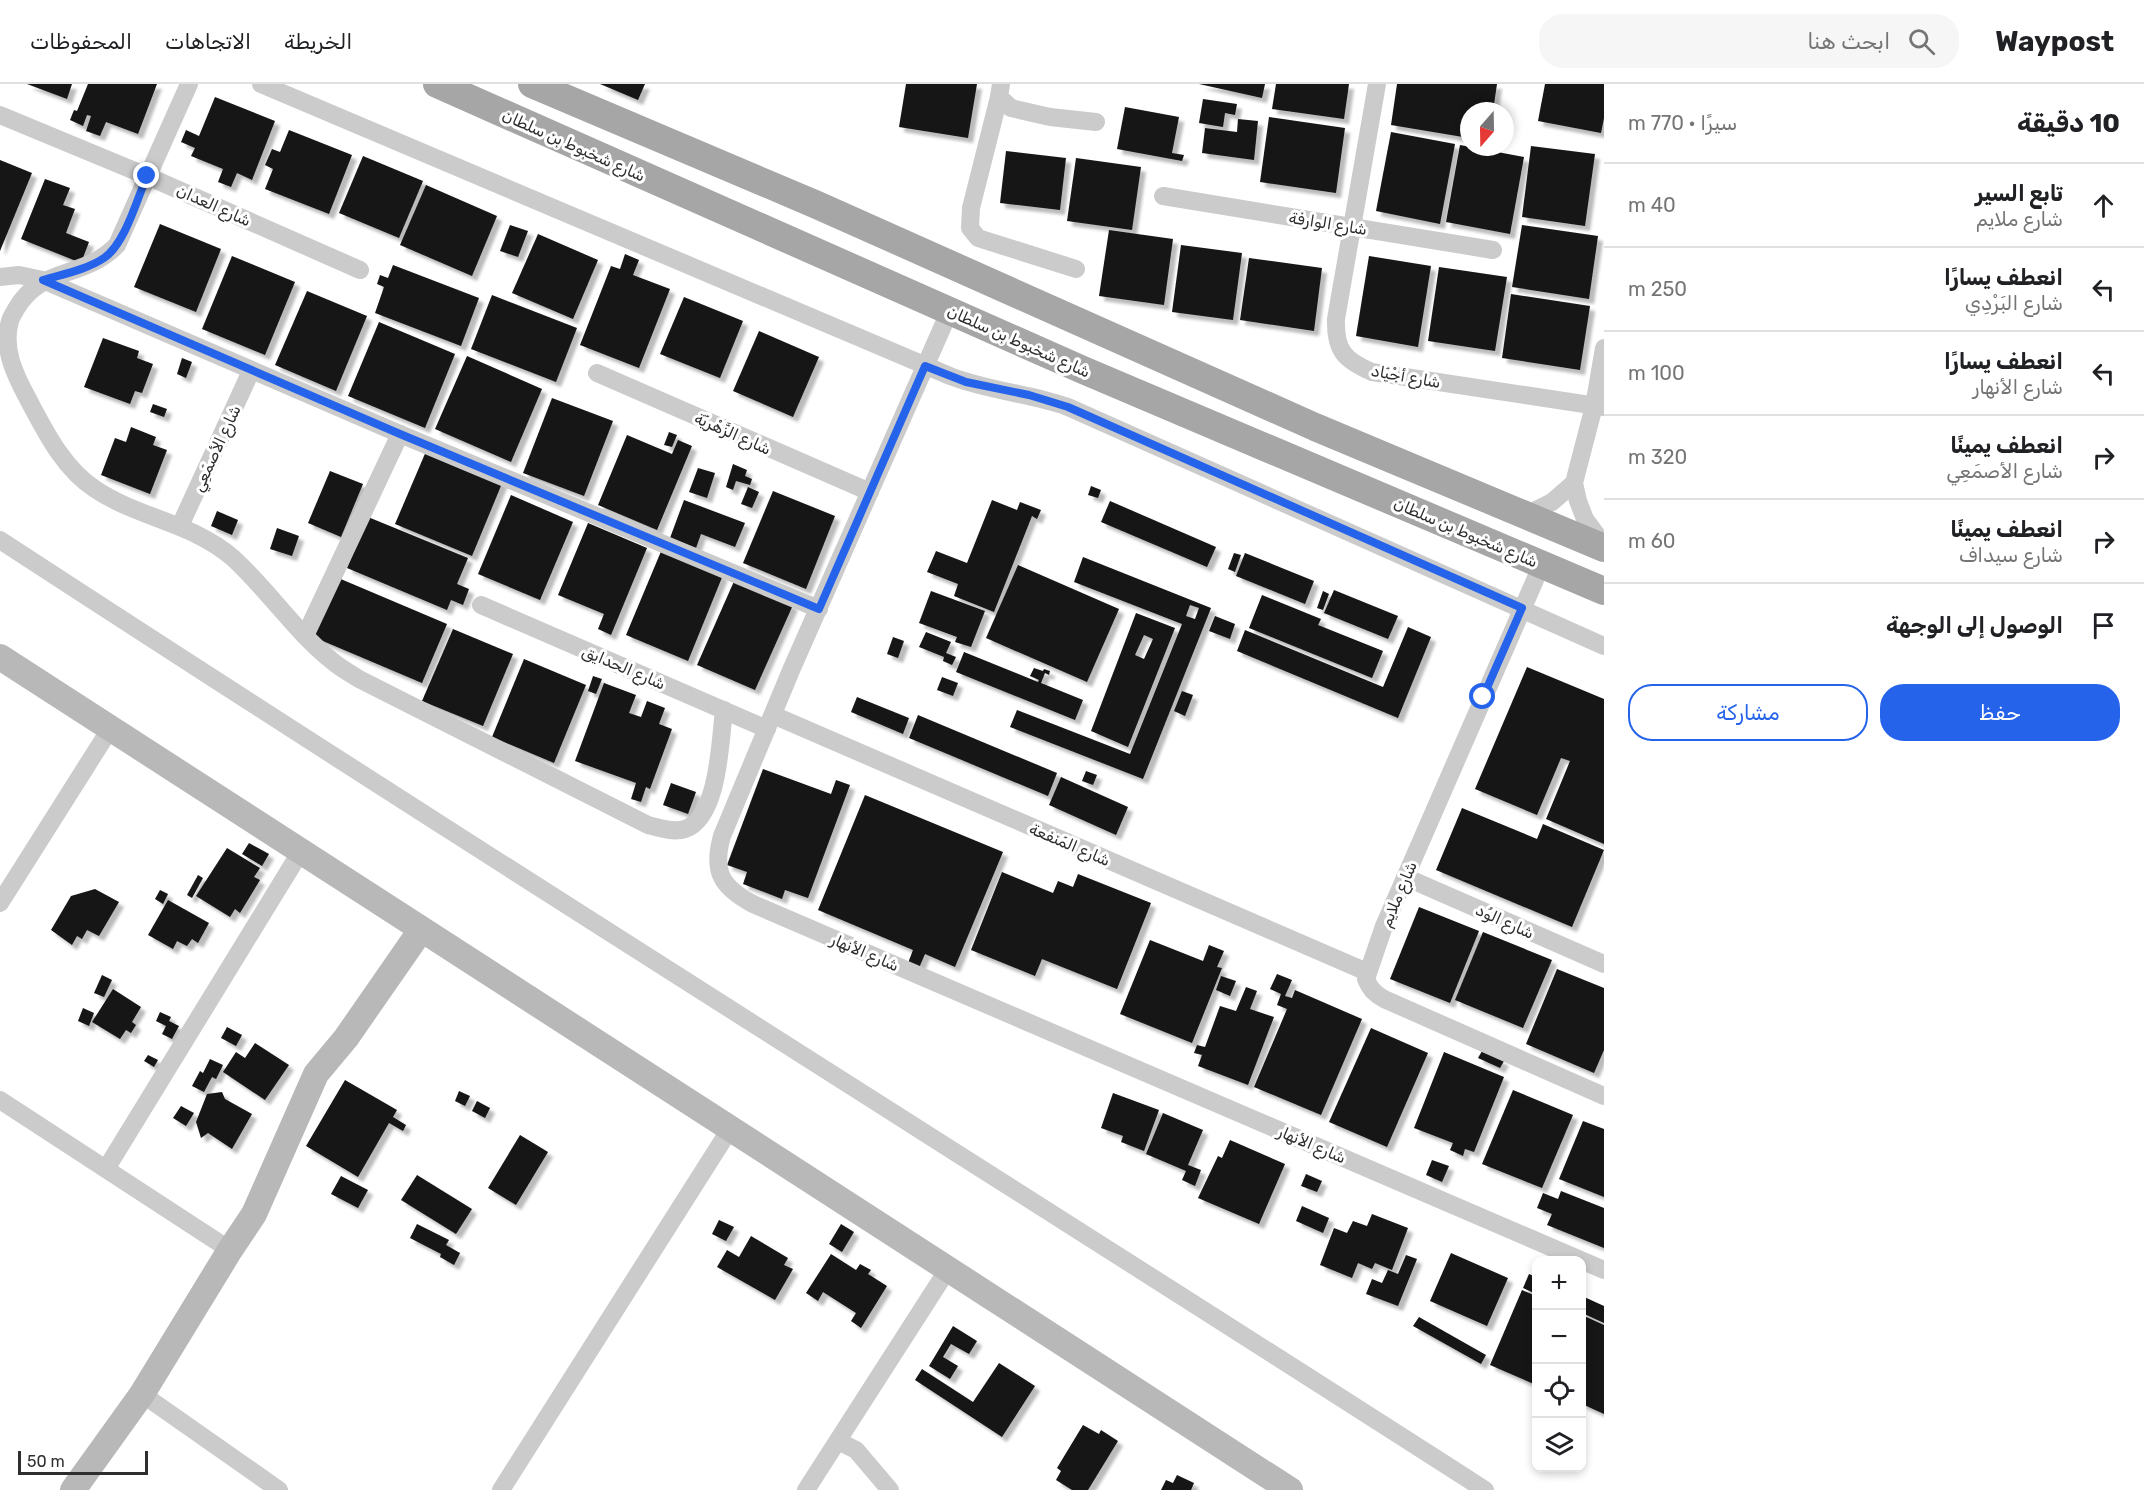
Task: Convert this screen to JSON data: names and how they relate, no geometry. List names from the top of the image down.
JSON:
{
  "streets": {
    "main road": ["شارع شخبوط بن سلطان"],
    "street": [
      "شارع العدان",
      "شارع الوارفة",
      "شارع أجْيَاد",
      "شارع الزَّهْريّة",
      "شارع الأصمَعِي",
      "شارع الحدايق",
      "شارع المَنفعة",
      "شارع ملايم",
      "شارع الوُد",
      "شارع الأنهار"
    ]
  },
  "crossings": [
    ["شارع شخبوط بن سلطان", "شارع ملايم"],
    ["شارع شخبوط بن سلطان", "شارع الأنهار"],
    ["شارع الوارفة", "شارع أجْيَاد"],
    ["شارع الزَّهْريّة", "شارع الأنهار"],
    ["شارع الحدايق", "شارع المَنفعة"],
    ["شارع الحدايق", "شارع الأنهار"],
    ["شارع المَنفعة", "شارع ملايم"],
    ["شارع المَنفعة", "شارع الأنهار"],
    ["شارع ملايم", "شارع الوُد"]
  ],
  "scale_bar": "50 m",
  "north": "bottom",
  "page": {
    "header": "Waypost",
    "search": "ابحث هنا",
    "nav": ["الخريطة", "الاتجاهات", "المحفوظات"],
    "heading": ["10 دقيقة", "سيرًا · 770 m"],
    "list": [
      ["تابع السير", "شارع ملايم", "40 m"],
      ["انعطف يسارًا", "شارع البَرْدِي", "250 m"],
      ["انعطف يسارًا", "شارع الأنهار", "100 m"],
      ["انعطف يمينًا", "شارع الأصمَعِي", "320 m"],
      ["انعطف يمينًا", "شارع سيداف", "60 m"],
      "الوصول إلى الوجهة"
    ],
    "buttons": ["حفظ", "مشاركة"],
    "map_buttons": ["+", "−"],
    "scale": "50 m"
  }
}
